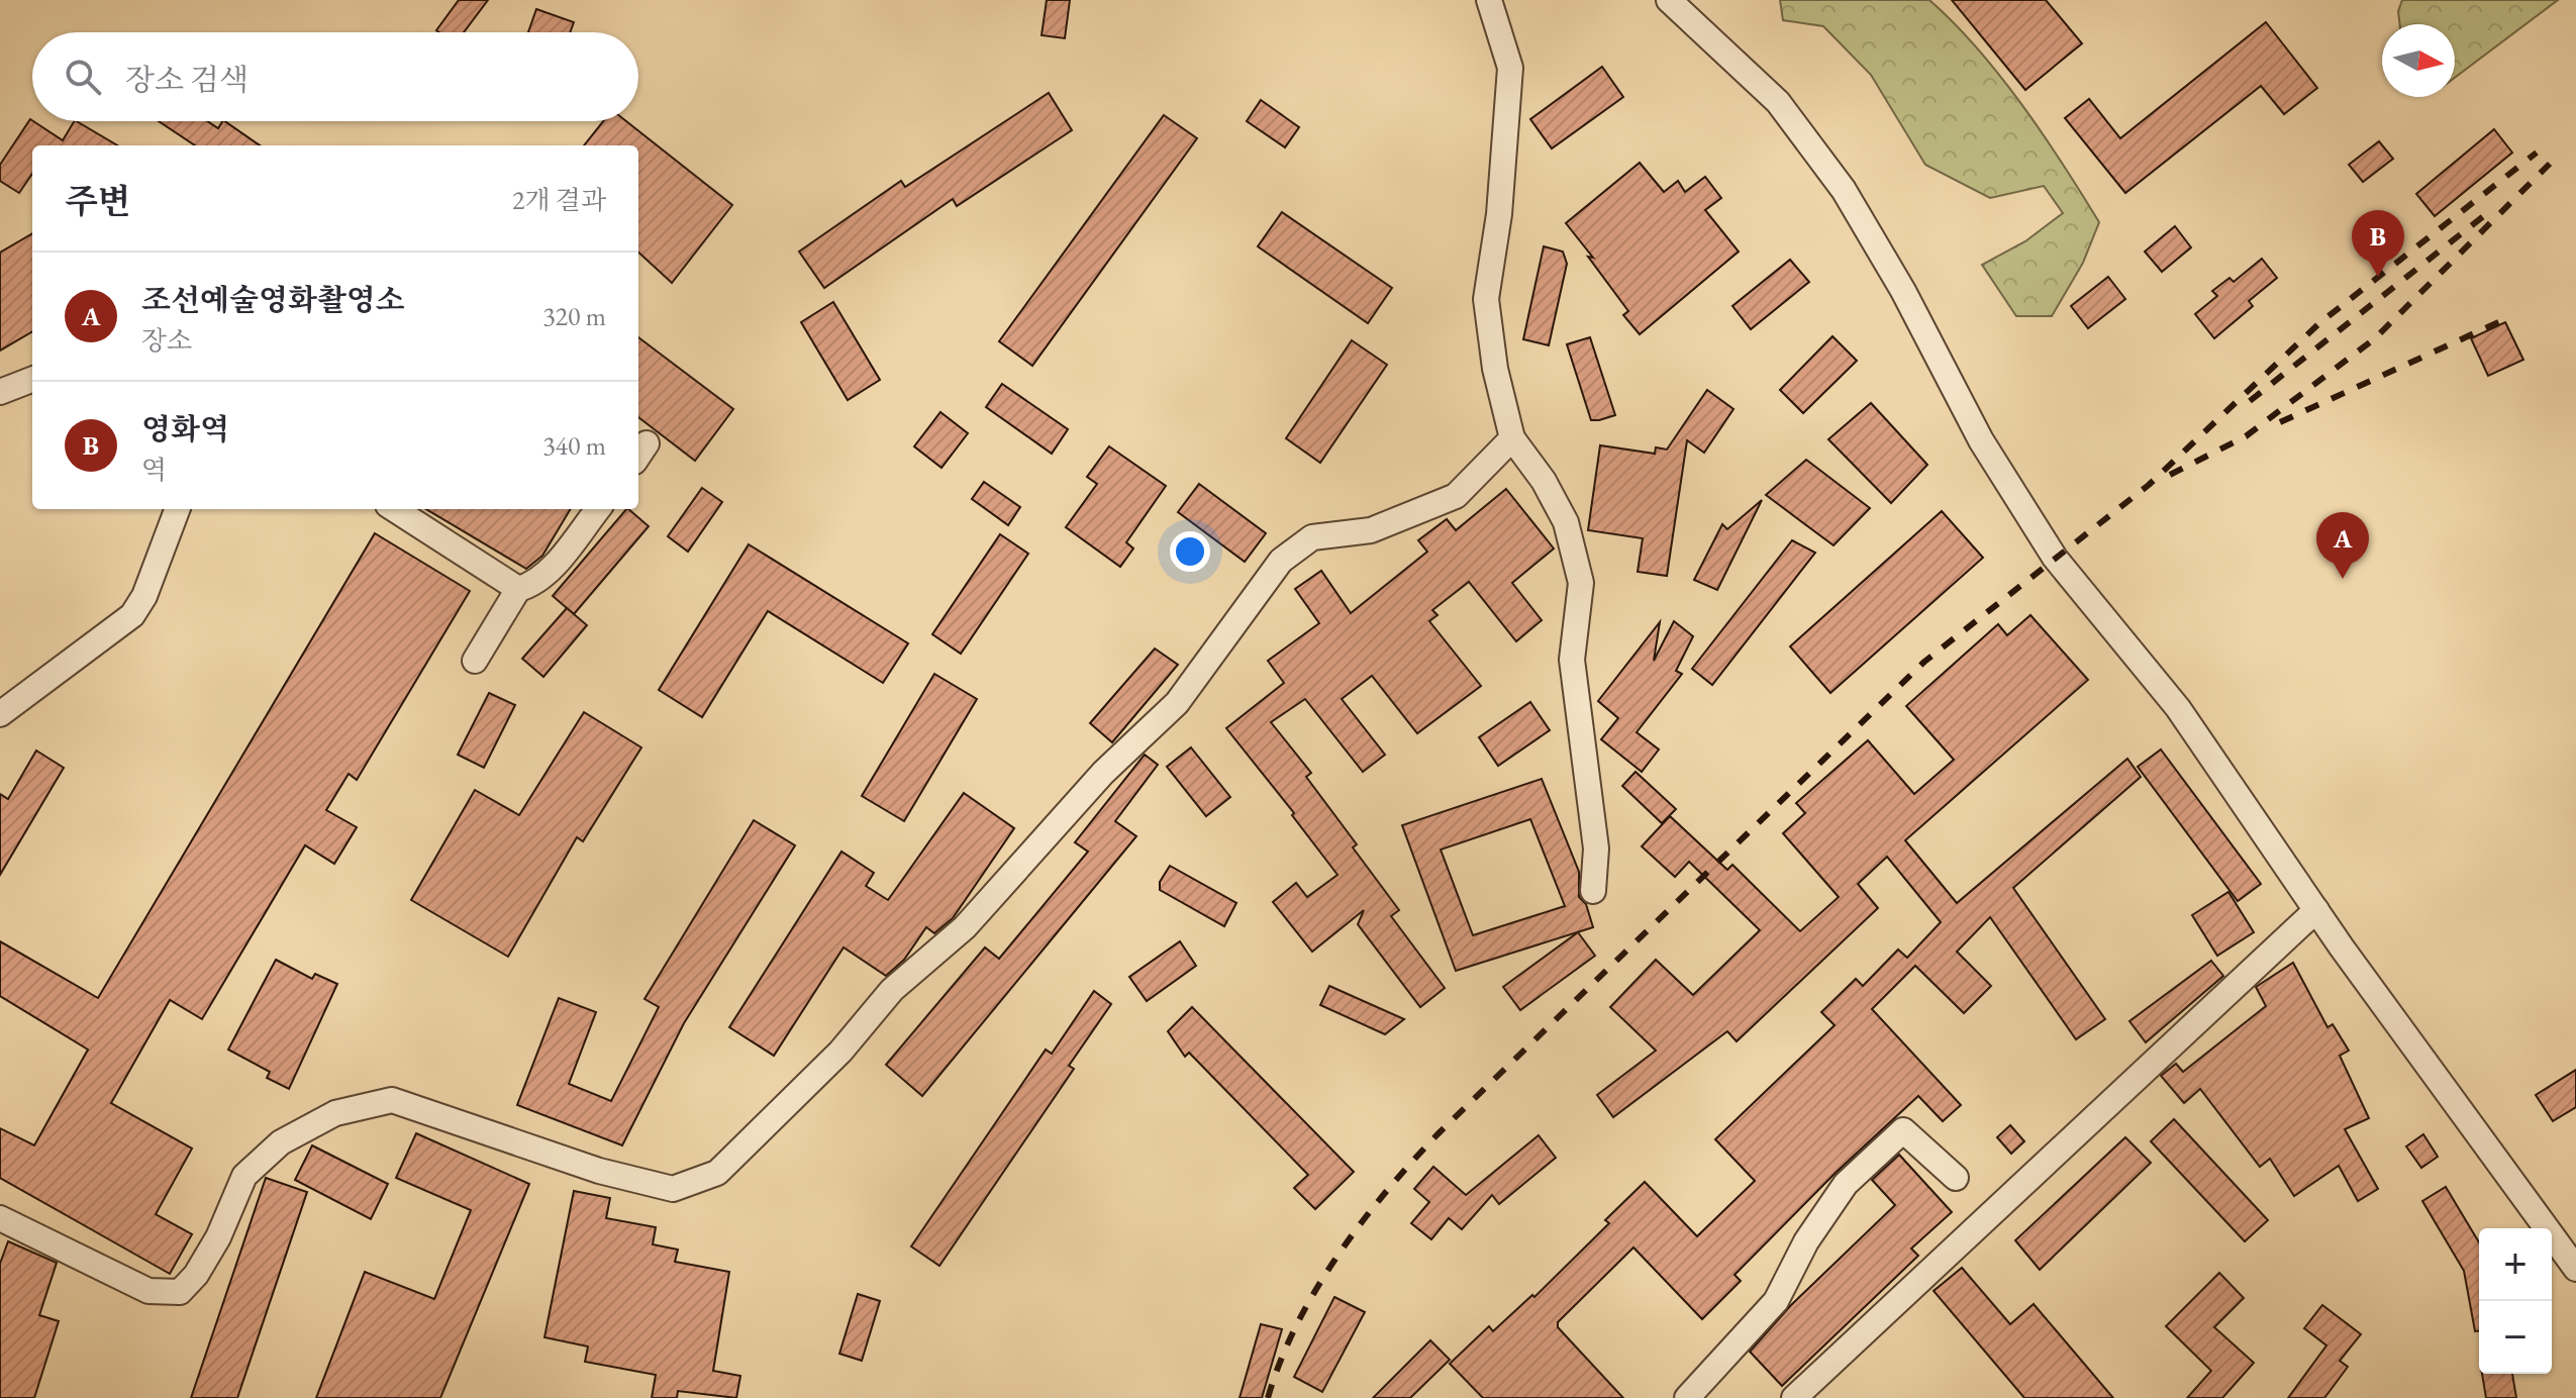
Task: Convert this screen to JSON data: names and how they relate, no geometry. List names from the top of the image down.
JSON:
{
  "north": "right",
  "page": {
    "search": "장소 검색",
    "heading": ["주변", "2개 결과"],
    "pins": ["B", "A"],
    "list": [
      {
        "mark": "A",
        "name": "조선예술영화촬영소",
        "note": "장소",
        "value": "320 m"
      },
      {
        "mark": "B",
        "name": "영화역",
        "note": "역",
        "value": "340 m"
      }
    ],
    "map_buttons": ["+", "−"]
  }
}
